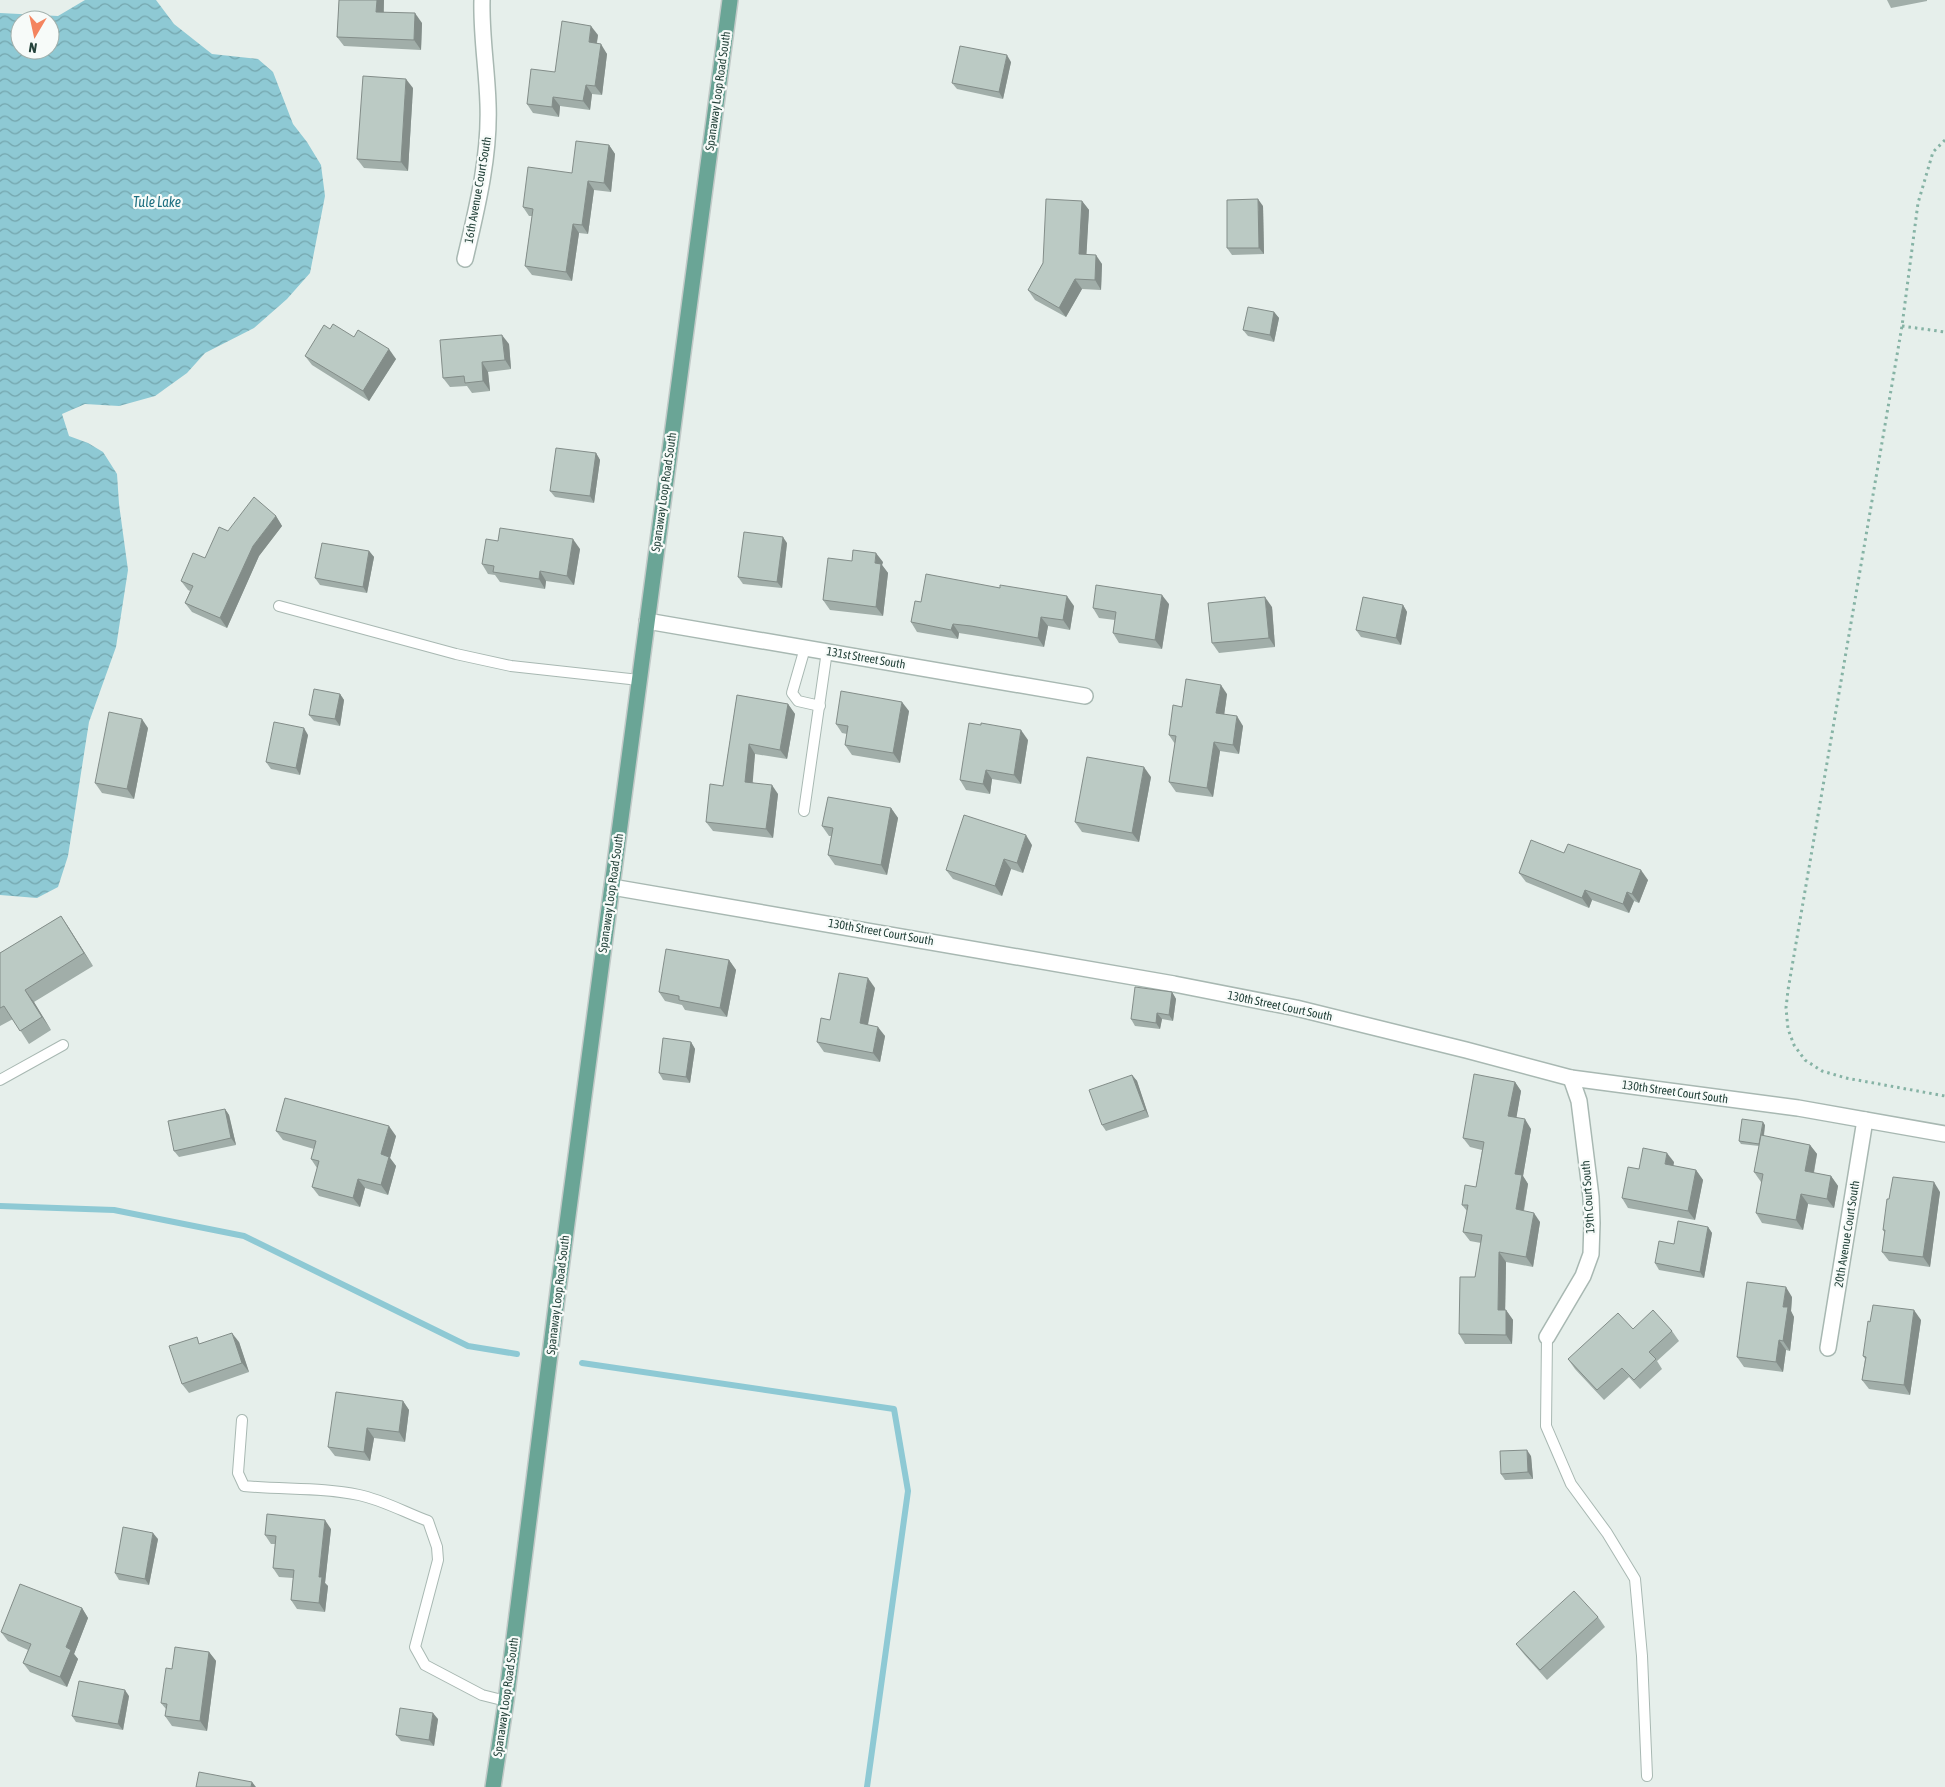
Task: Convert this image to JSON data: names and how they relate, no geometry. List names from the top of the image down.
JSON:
{
  "streets": {
    "main road": ["Spanaway Loop Road South"],
    "street": [
      "16th Avenue Court South",
      "131st Street South",
      "130th Street Court South",
      "19th Court South",
      "20th Avenue Court South"
    ]
  },
  "crossings": [
    ["Spanaway Loop Road South", "131st Street South"],
    ["Spanaway Loop Road South", "130th Street Court South"],
    ["130th Street Court South", "19th Court South"],
    ["130th Street Court South", "20th Avenue Court South"]
  ],
  "water": ["Tule Lake"],
  "north": "bottom"
}
